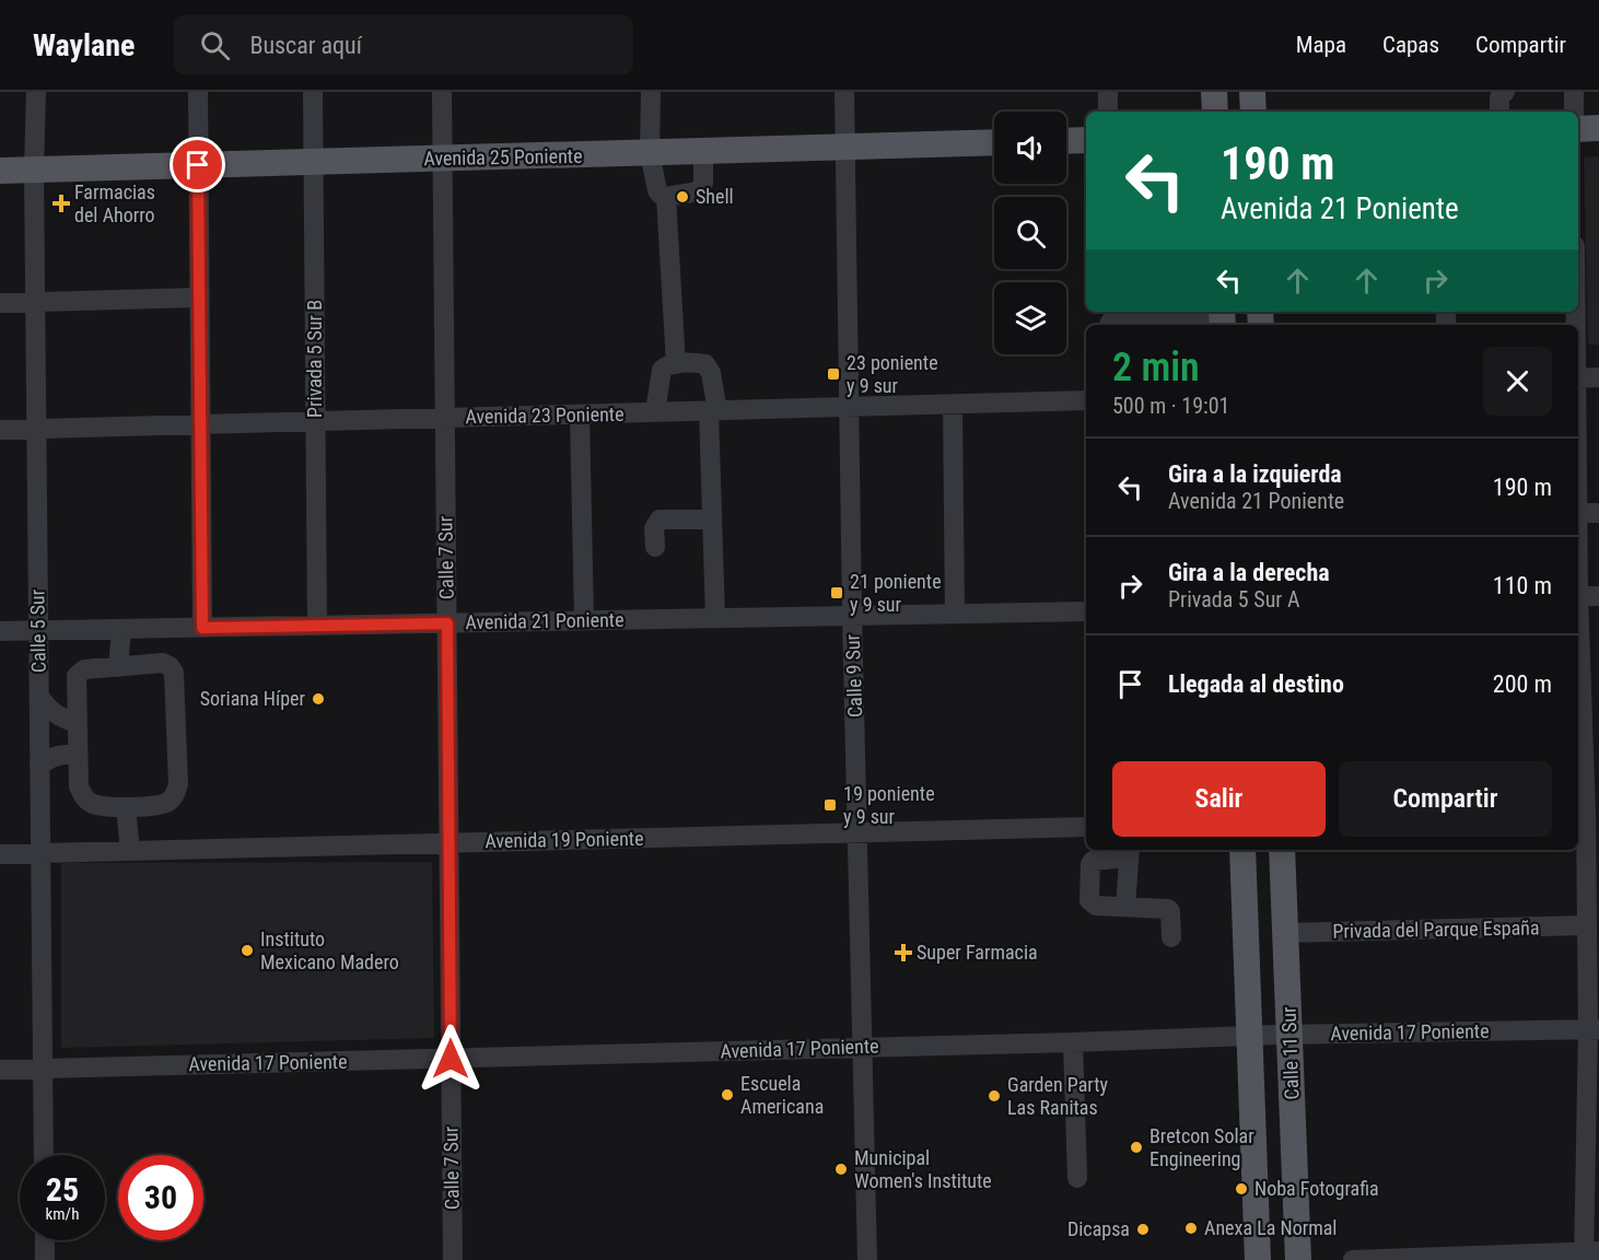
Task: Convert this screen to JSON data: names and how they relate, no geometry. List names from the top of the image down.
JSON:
{
  "streets": {
    "main road": ["Avenida 25 Poniente", "Calle 11 Sur"],
    "street": [
      "Privada 5 Sur B",
      "Avenida 23 Poniente",
      "Calle 7 Sur",
      "Avenida 21 Poniente",
      "Calle 5 Sur",
      "Calle 9 Sur",
      "Avenida 19 Poniente",
      "Privada del Parque España",
      "Avenida 17 Poniente"
    ]
  },
  "crossings": [
    ["Avenida 25 Poniente", "Privada 5 Sur B"],
    ["Avenida 25 Poniente", "Calle 7 Sur"],
    ["Avenida 25 Poniente", "Calle 5 Sur"],
    ["Avenida 25 Poniente", "Calle 9 Sur"],
    ["Privada 5 Sur B", "Avenida 23 Poniente"],
    ["Privada 5 Sur B", "Avenida 21 Poniente"],
    ["Avenida 23 Poniente", "Calle 7 Sur"],
    ["Avenida 23 Poniente", "Calle 5 Sur"],
    ["Avenida 23 Poniente", "Calle 9 Sur"],
    ["Calle 7 Sur", "Avenida 21 Poniente"],
    ["Calle 7 Sur", "Avenida 19 Poniente"],
    ["Calle 7 Sur", "Avenida 17 Poniente"],
    ["Avenida 21 Poniente", "Calle 5 Sur"],
    ["Avenida 21 Poniente", "Calle 9 Sur"],
    ["Calle 5 Sur", "Avenida 19 Poniente"],
    ["Calle 5 Sur", "Avenida 17 Poniente"],
    ["Calle 9 Sur", "Avenida 19 Poniente"],
    ["Calle 9 Sur", "Avenida 17 Poniente"],
    ["Privada del Parque España", "Calle 11 Sur"],
    ["Avenida 17 Poniente", "Calle 11 Sur"]
  ],
  "places": {
    "other": [
      "Shell",
      "Soriana Híper",
      "Instituto Mexicano Madero",
      "Escuela Americana",
      "Garden Party Las Ranitas",
      "Bretcon Solar Engineering",
      "Municipal Women's Institute",
      "Noba Fotografia",
      "Anexa La Normal",
      "Dicapsa"
    ],
    "health": ["Farmacias del Ahorro", "Super Farmacia"],
    "transit": ["23 poniente y 9 sur", "21 poniente y 9 sur", "19 poniente y 9 sur"]
  },
  "page": {
    "header": "Waylane",
    "search": "Buscar aquí",
    "nav": ["Mapa", "Capas", "Compartir"],
    "turn": ["190 m", "Avenida 21 Poniente"],
    "heading": ["2 min", "500 m · 19:01"],
    "list": [
      {
        "name": "Gira a la izquierda",
        "note": "Avenida 21 Poniente",
        "value": "190 m"
      },
      {
        "name": "Gira a la derecha",
        "note": "Privada 5 Sur A",
        "value": "110 m"
      },
      {
        "name": "Llegada al destino",
        "value": "200 m"
      }
    ],
    "buttons": ["Salir", "Compartir"],
    "speed": "25 km/h",
    "limit": "30"
  }
}
